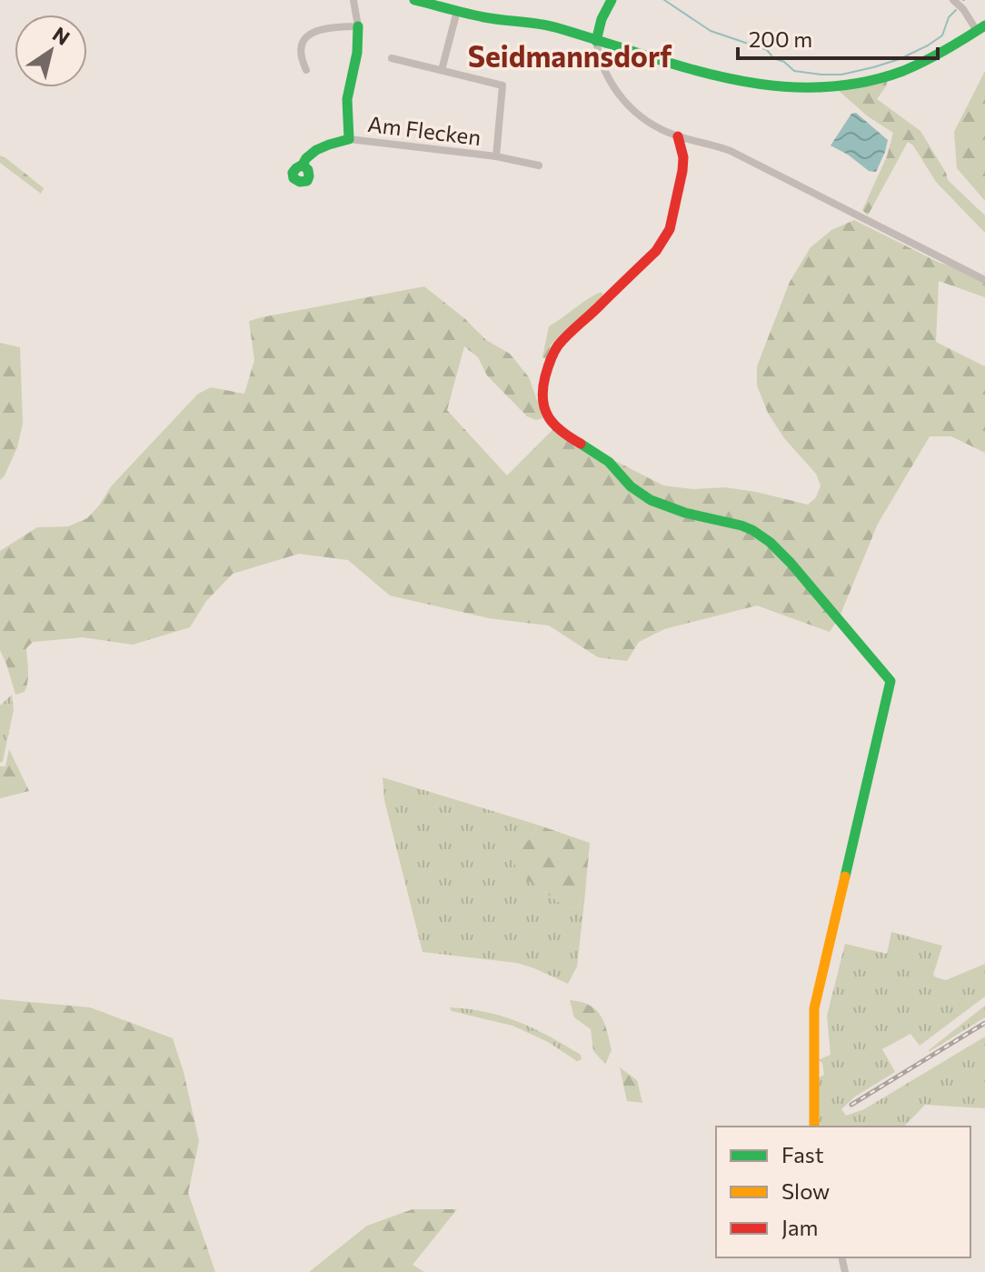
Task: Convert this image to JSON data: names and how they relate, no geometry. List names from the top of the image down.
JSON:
{
  "streets": {
    "street": ["Am Flecken"]
  },
  "districts": ["Seidmannsdorf"],
  "legend": ["Fast", "Slow", "Jam"],
  "scale_bar": "200 m",
  "north": "top right"
}
